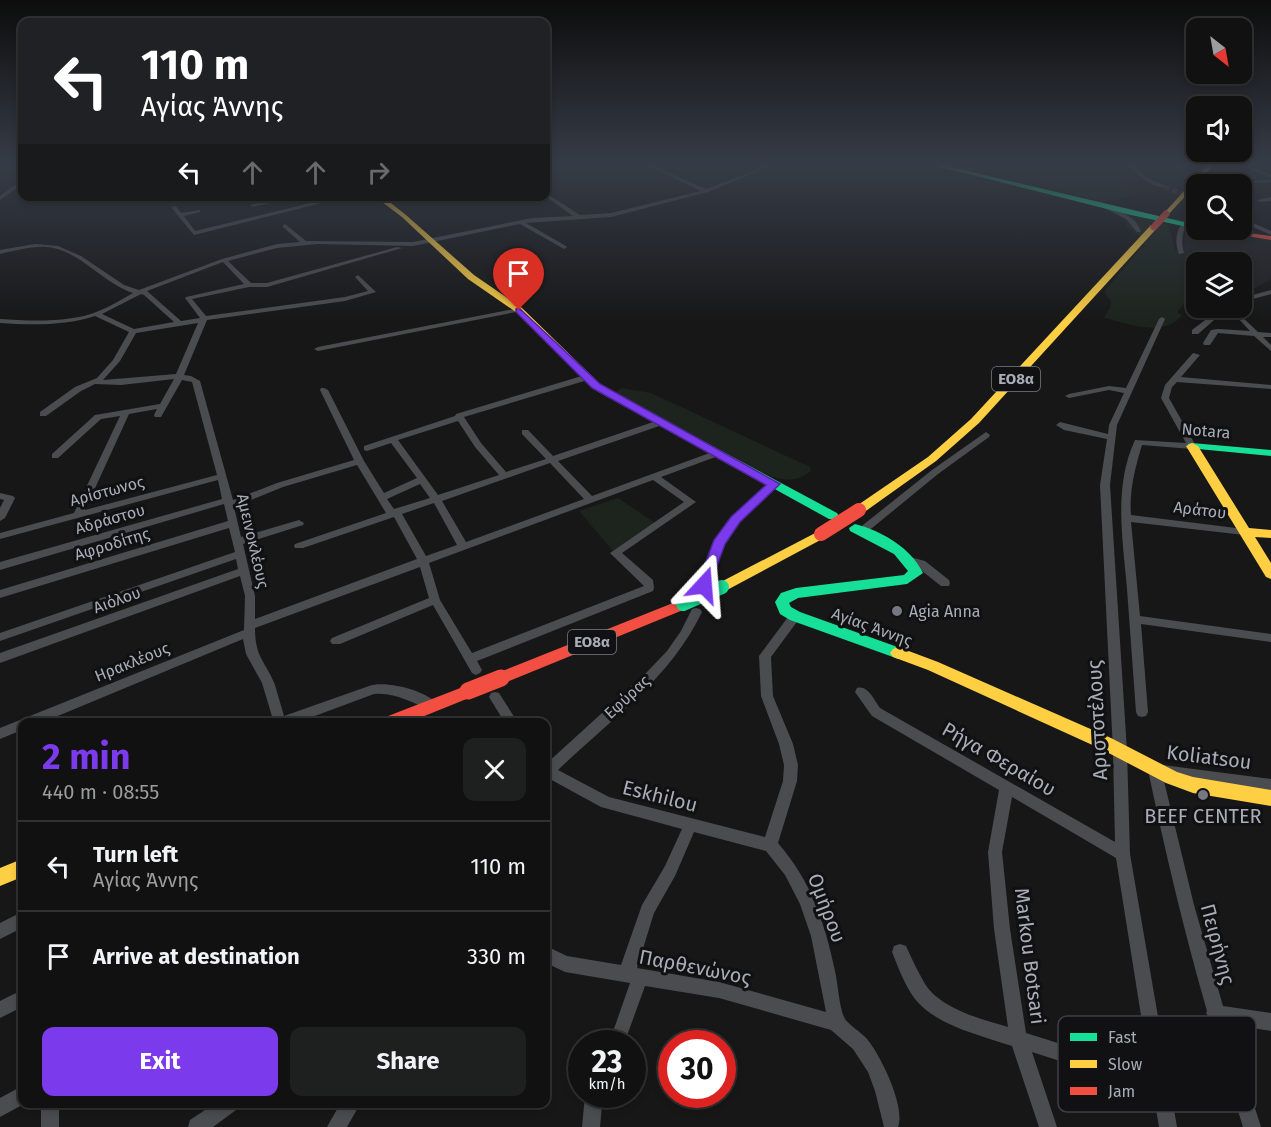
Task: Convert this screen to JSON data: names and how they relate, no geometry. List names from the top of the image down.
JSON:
{
  "streets": {
    "main road": [
      "ΕΟ8α",
      "Notara",
      "Αράτου",
      "Αγίας Άννης",
      "Koliatsou"
    ],
    "street": [
      "Αρίστωνος",
      "Αδράστου",
      "Αμεινοκλέους",
      "Αφροδίτης",
      "Αιόλου",
      "Ηρακλέους",
      "Εφύρας",
      "Αριστοτέλους",
      "Ρήγα Φεραίου",
      "Eskhilou",
      "Ομήρου",
      "Πειρήνης",
      "Markou Botsari",
      "Παρθενώνος"
    ]
  },
  "crossings": [
    ["Notara", "Αράτου"],
    ["Αρίστωνος", "Αμεινοκλέους"],
    ["Αδράστου", "Αμεινοκλέους"],
    ["Αμεινοκλέους", "Αφροδίτης"],
    ["Αμεινοκλέους", "Αιόλου"],
    ["Αμεινοκλέους", "Ηρακλέους"],
    ["Αγίας Άννης", "Αριστοτέλους"],
    ["Αγίας Άννης", "Koliatsou"],
    ["Αγίας Άννης", "Πειρήνης"],
    ["Αριστοτέλους", "Ρήγα Φεραίου"],
    ["Koliatsou", "Πειρήνης"],
    ["Ρήγα Φεραίου", "Markou Botsari"],
    ["Eskhilou", "Ομήρου"],
    ["Ομήρου", "Παρθενώνος"]
  ],
  "places": ["Agia Anna", "BEEF CENTER"],
  "legend": ["Fast", "Slow", "Jam"],
  "north": "bottom right",
  "page": {
    "turn": ["110 m", "Αγίας Άννης"],
    "heading": ["2 min", "440 m · 08:55"],
    "list": [
      {
        "name": "Turn left",
        "note": "Αγίας Άννης",
        "value": "110 m"
      },
      {
        "name": "Arrive at destination",
        "value": "330 m"
      }
    ],
    "buttons": ["Exit", "Share"],
    "speed": "23 km/h",
    "limit": "30"
  }
}
